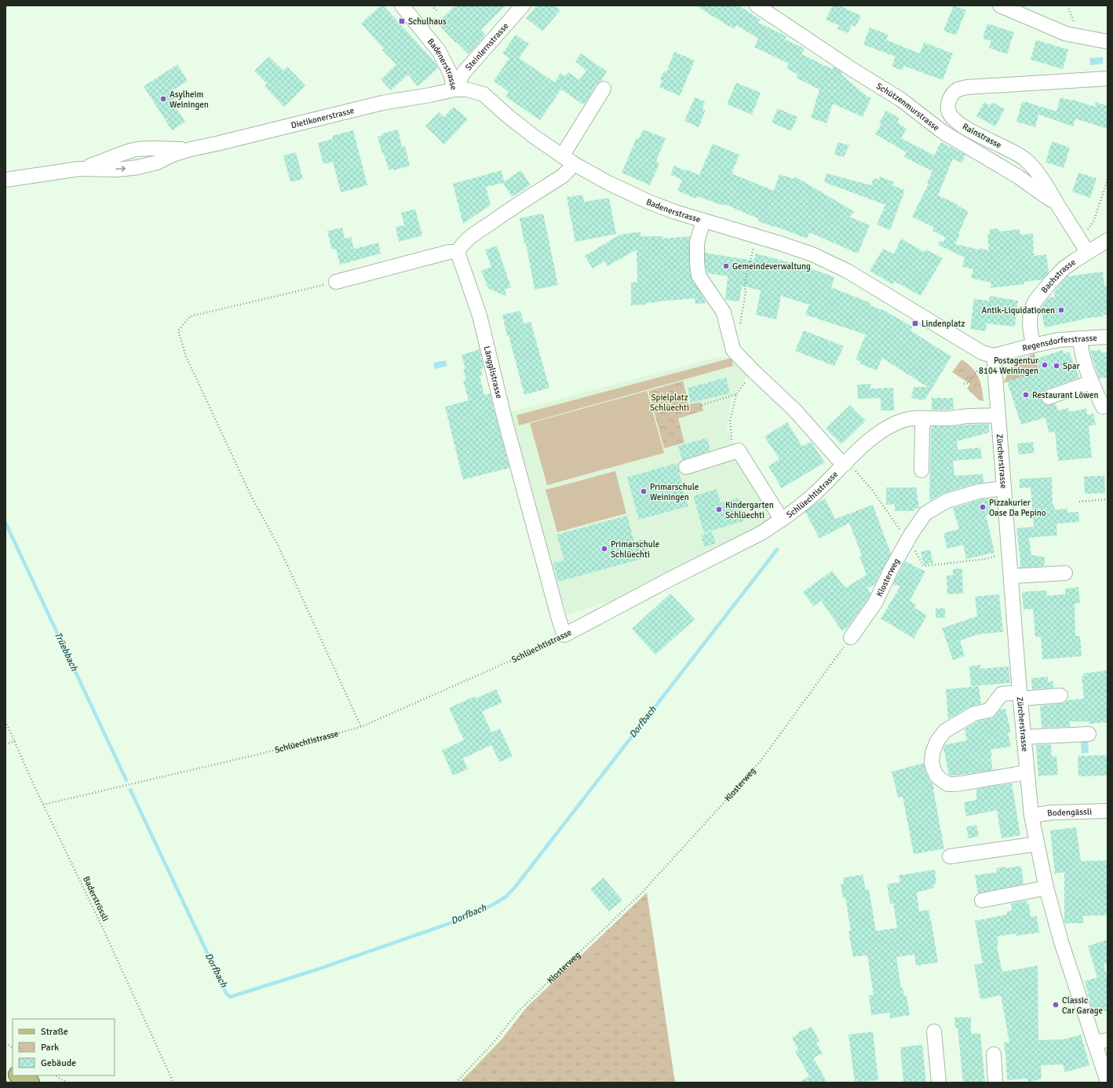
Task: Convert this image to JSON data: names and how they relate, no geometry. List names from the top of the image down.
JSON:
{
  "streets": {
    "street": [
      "Steinlernstrasse",
      "Badenerstrasse",
      "Schützenmurstrasse",
      "Dietikonerstrasse",
      "Rainstrasse",
      "Bachstrasse",
      "Regensdorferstrasse",
      "Längglistrasse",
      "Zürcherstrasse",
      "Schlüechtistrasse",
      "Klosterweg",
      "Bodengässli"
    ],
    "path": ["Baderströssli"]
  },
  "crossings": [
    ["Steinlernstrasse", "Badenerstrasse"],
    ["Steinlernstrasse", "Dietikonerstrasse"],
    ["Badenerstrasse", "Dietikonerstrasse"],
    ["Badenerstrasse", "Regensdorferstrasse"],
    ["Badenerstrasse", "Zürcherstrasse"],
    ["Schützenmurstrasse", "Rainstrasse"],
    ["Rainstrasse", "Bachstrasse"],
    ["Bachstrasse", "Regensdorferstrasse"],
    ["Regensdorferstrasse", "Zürcherstrasse"],
    ["Längglistrasse", "Schlüechtistrasse"],
    ["Zürcherstrasse", "Schlüechtistrasse"],
    ["Zürcherstrasse", "Klosterweg"],
    ["Zürcherstrasse", "Bodengässli"],
    ["Schlüechtistrasse", "Baderströssli"]
  ],
  "water": ["Trüebbach", "Dorfbach"],
  "parks": ["Spielplatz Schlüechti"],
  "places": {
    "transit": ["Schulhaus", "Lindenplatz"],
    "other": [
      "Asylheim Weiningen",
      "Gemeindeverwaltung",
      "Antik-Liquidationen",
      "Postagentur 8104 Weiningen",
      "Spar",
      "Restaurant Löwen",
      "Primarschule Weiningen",
      "Pizzakurier Oase Da Pepino",
      "Kindergarten Schlüechti",
      "Primarschule Schlüechti",
      "Classic Car Garage"
    ]
  },
  "legend": ["Straße", "Park", "Gebäude"]
}
